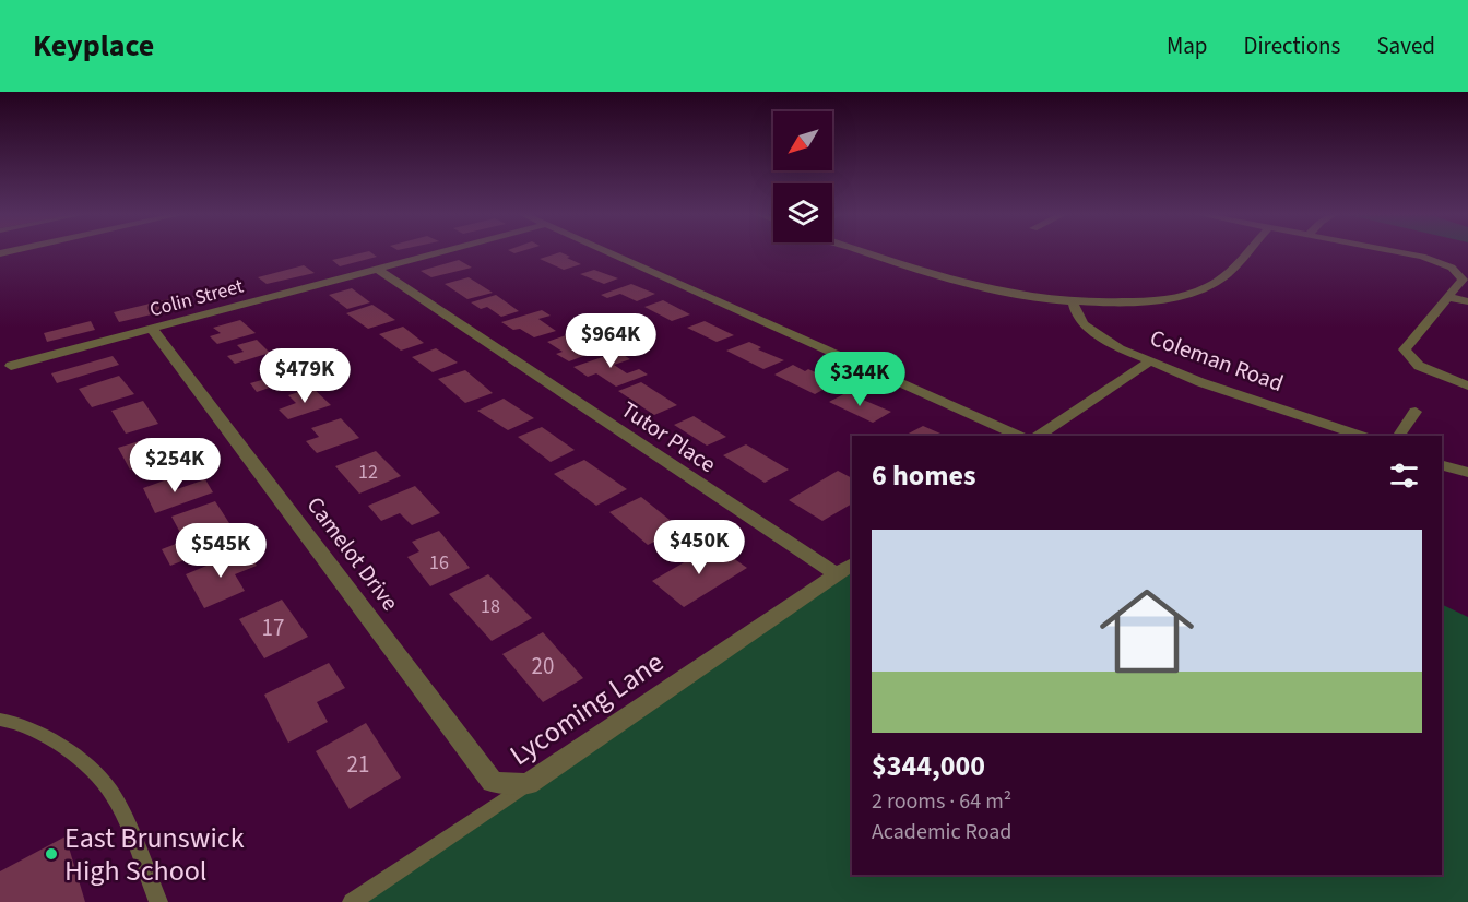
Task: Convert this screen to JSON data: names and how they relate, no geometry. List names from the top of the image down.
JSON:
{
  "streets": {
    "street": [
      "Colin Street",
      "Coleman Road",
      "Tutor Place",
      "Camelot Drive",
      "Lycoming Lane"
    ]
  },
  "crossings": [
    ["Colin Street", "Tutor Place"],
    ["Colin Street", "Camelot Drive"],
    ["Tutor Place", "Lycoming Lane"],
    ["Camelot Drive", "Lycoming Lane"]
  ],
  "places": ["East Brunswick High School"],
  "house_numbers": [
    "12",
    "16",
    "18",
    "17",
    "20",
    "21"
  ],
  "north": "bottom left",
  "page": {
    "header": "Keyplace",
    "nav": ["Map", "Directions", "Saved"],
    "price": [
      "$964K",
      "$479K",
      "$344K",
      "$254K",
      "$450K",
      "$545K"
    ],
    "heading": "6 homes",
    "list": [
      {
        "name": "$344,000",
        "note": "2 rooms · 64 m² · Academic Road"
      }
    ]
  }
}
